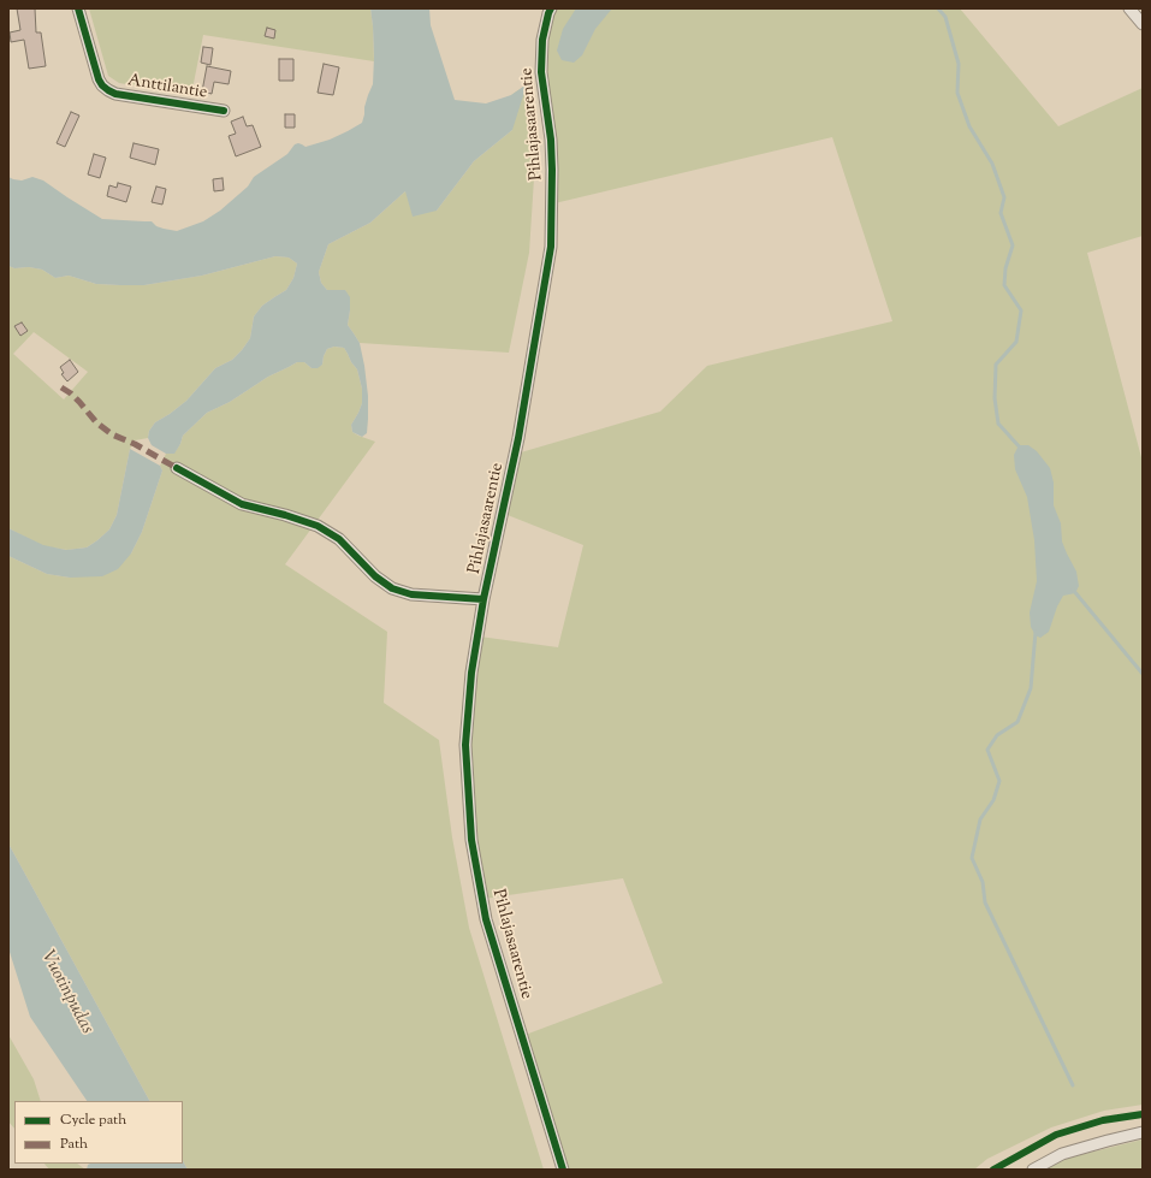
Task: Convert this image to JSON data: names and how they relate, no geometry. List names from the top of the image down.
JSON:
{
  "streets": {
    "street": ["Anttilantie", "Pihlajasaarentie"]
  },
  "water": ["Vuotinpudas"],
  "legend": ["Cycle path", "Path"]
}
